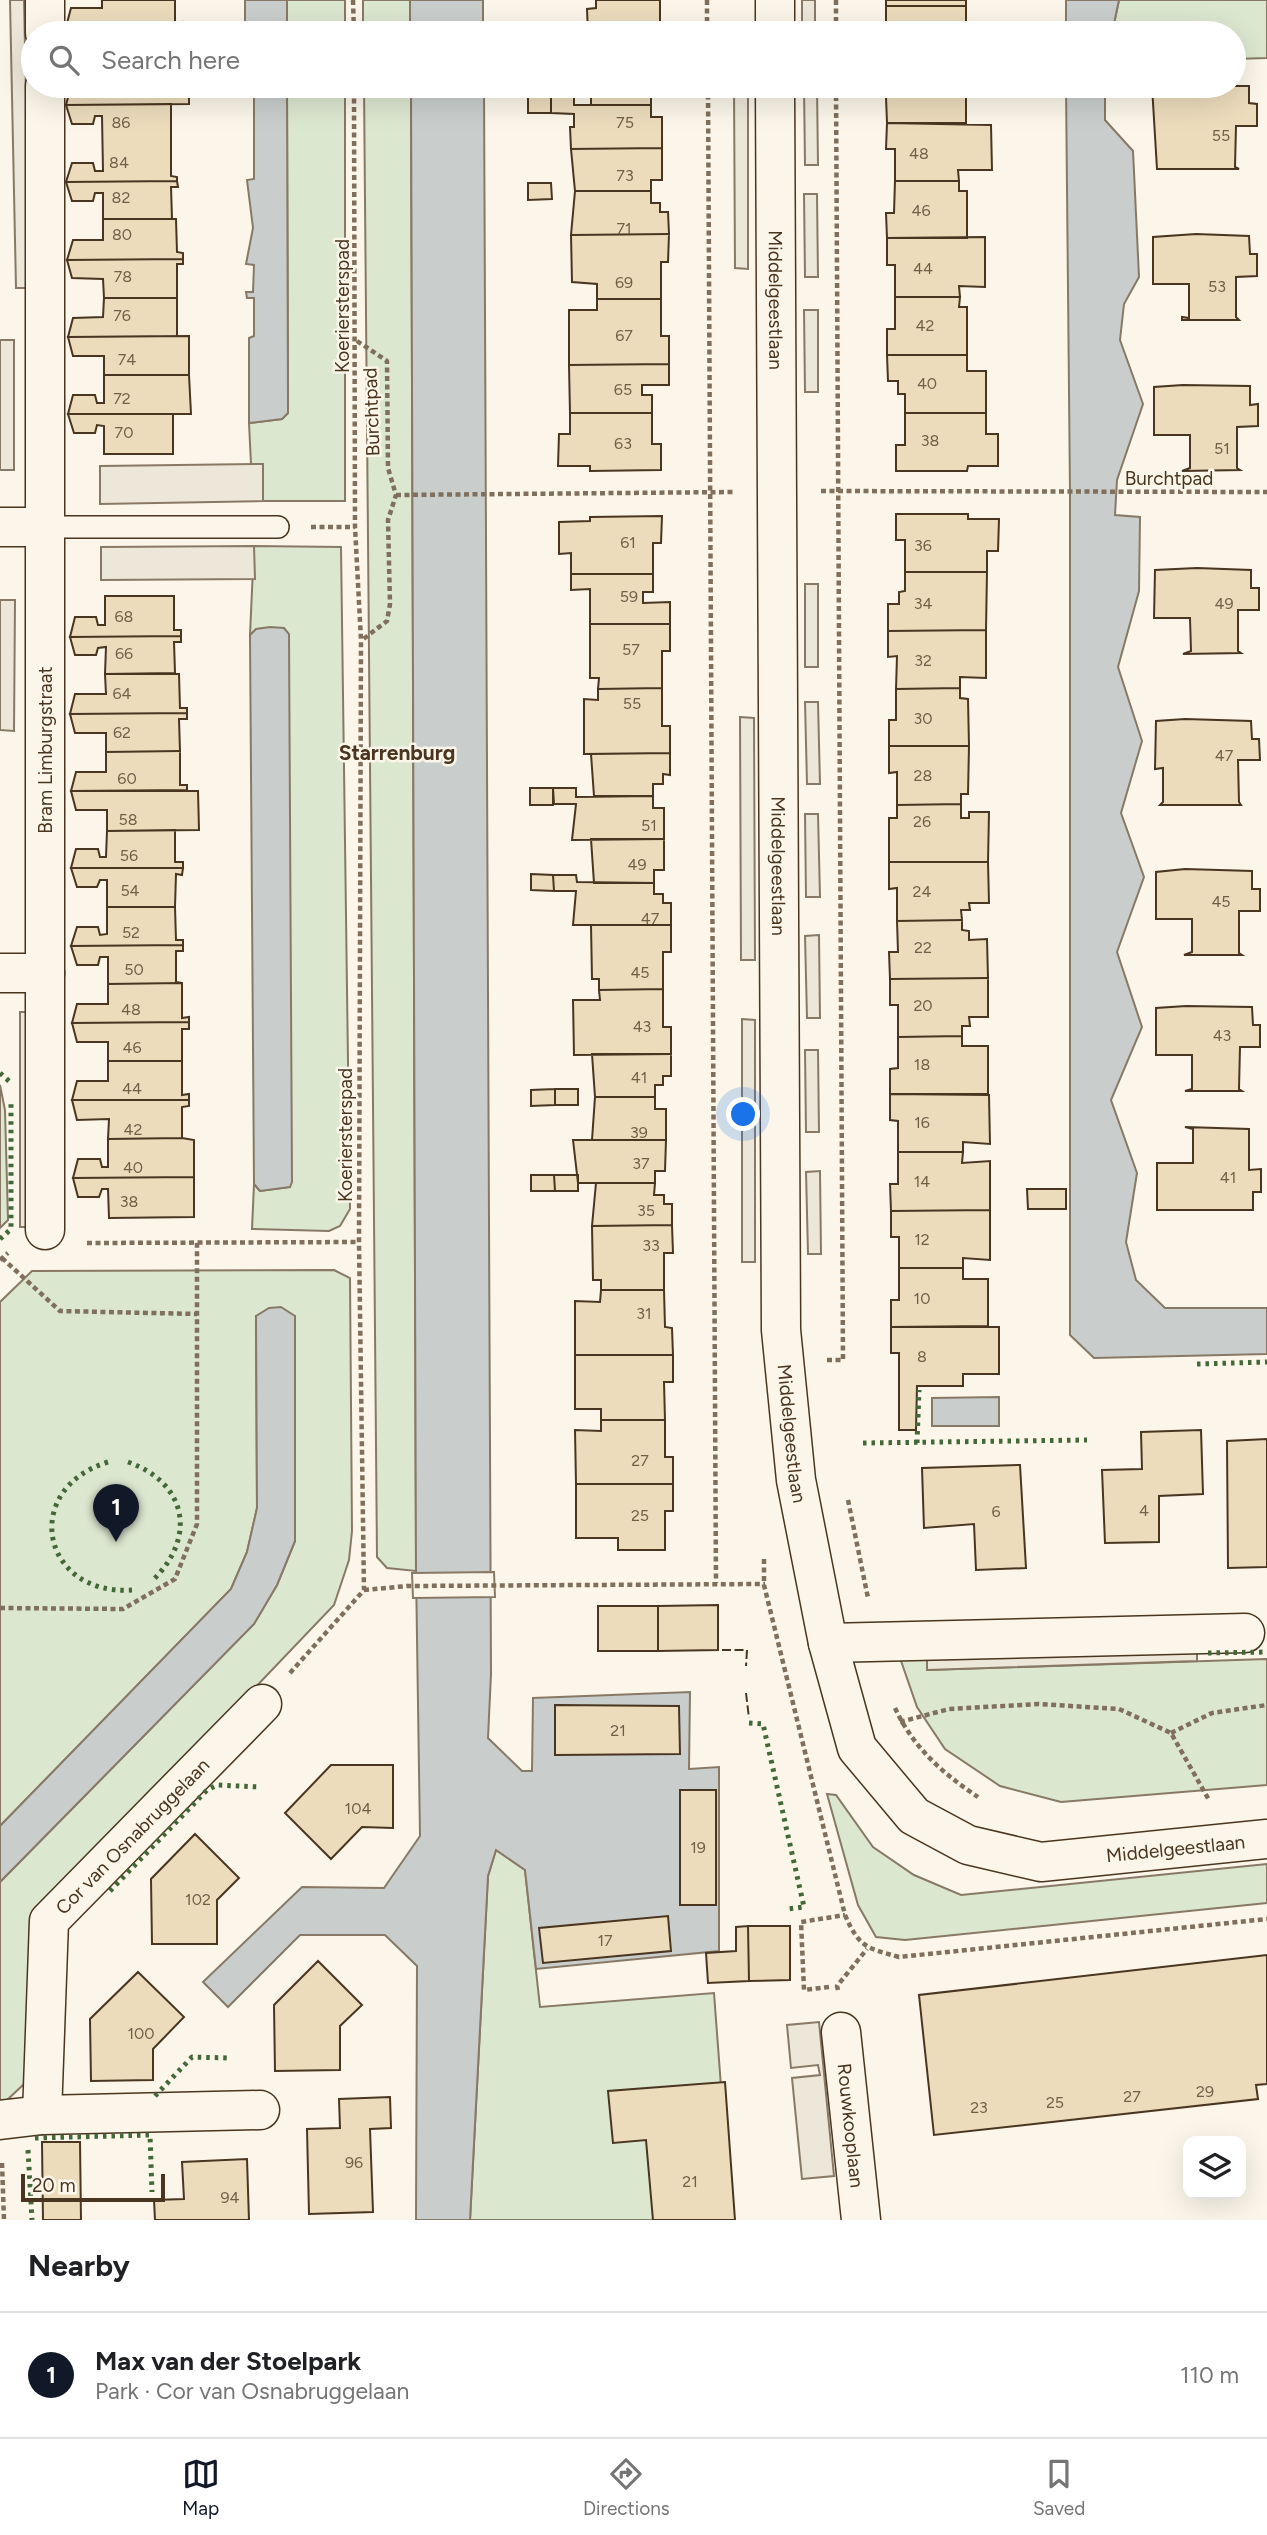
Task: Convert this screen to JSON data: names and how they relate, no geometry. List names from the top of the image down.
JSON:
{
  "streets": {
    "street": [
      "Middelgeestlaan",
      "Bram Limburgstraat",
      "Cor van Osnabruggelaan",
      "Rouwkooplaan"
    ],
    "path": ["Koeriersterspad", "Burchtpad"]
  },
  "crossings": [
    ["Koeriersterspad", "Burchtpad"]
  ],
  "districts": ["Starrenburg"],
  "house_numbers": [
    "86",
    "75",
    "55",
    "48",
    "84",
    "73",
    "82",
    "46",
    "71",
    "80",
    "44",
    "78",
    "69",
    "53",
    "76",
    "42",
    "67",
    "74",
    "40",
    "65",
    "72",
    "70",
    "38",
    "63",
    "51",
    "61",
    "36",
    "59",
    "34",
    "49",
    "68",
    "57",
    "66",
    "32",
    "64",
    "55",
    "30",
    "62",
    "47",
    "28",
    "60",
    "58",
    "26",
    "51",
    "56",
    "49",
    "54",
    "24",
    "45",
    "47",
    "52",
    "22",
    "50",
    "45",
    "20",
    "48",
    "43",
    "43",
    "46",
    "18",
    "41",
    "44",
    "16",
    "42",
    "39",
    "37",
    "40",
    "41",
    "14",
    "38",
    "35",
    "12",
    "33",
    "10",
    "31",
    "8",
    "27",
    "4",
    "6",
    "25",
    "21",
    "104",
    "19",
    "102",
    "17",
    "100",
    "29",
    "27",
    "25",
    "23",
    "96",
    "21",
    "94"
  ],
  "scale_bar": "20 m",
  "page": {
    "search": "Search here",
    "pins": "1",
    "scale": "20 m",
    "heading": "Nearby",
    "list": [
      {
        "mark": "1",
        "name": "Max van der Stoelpark",
        "note": "Park · Cor van Osnabruggelaan",
        "value": "110 m"
      }
    ],
    "nav": ["Map", "Directions", "Saved"]
  }
}
